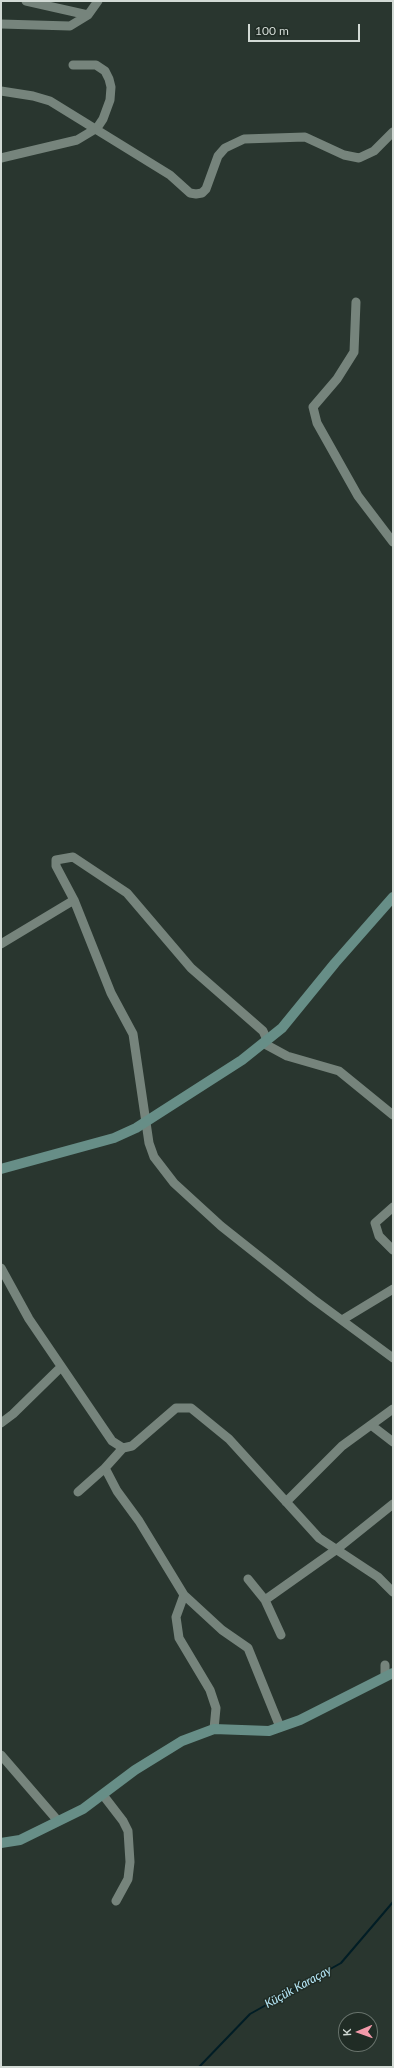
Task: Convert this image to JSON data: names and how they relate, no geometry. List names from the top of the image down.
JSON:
{
  "water": ["Küçük Karaçay"],
  "scale_bar": "100 m",
  "north": "left"
}
